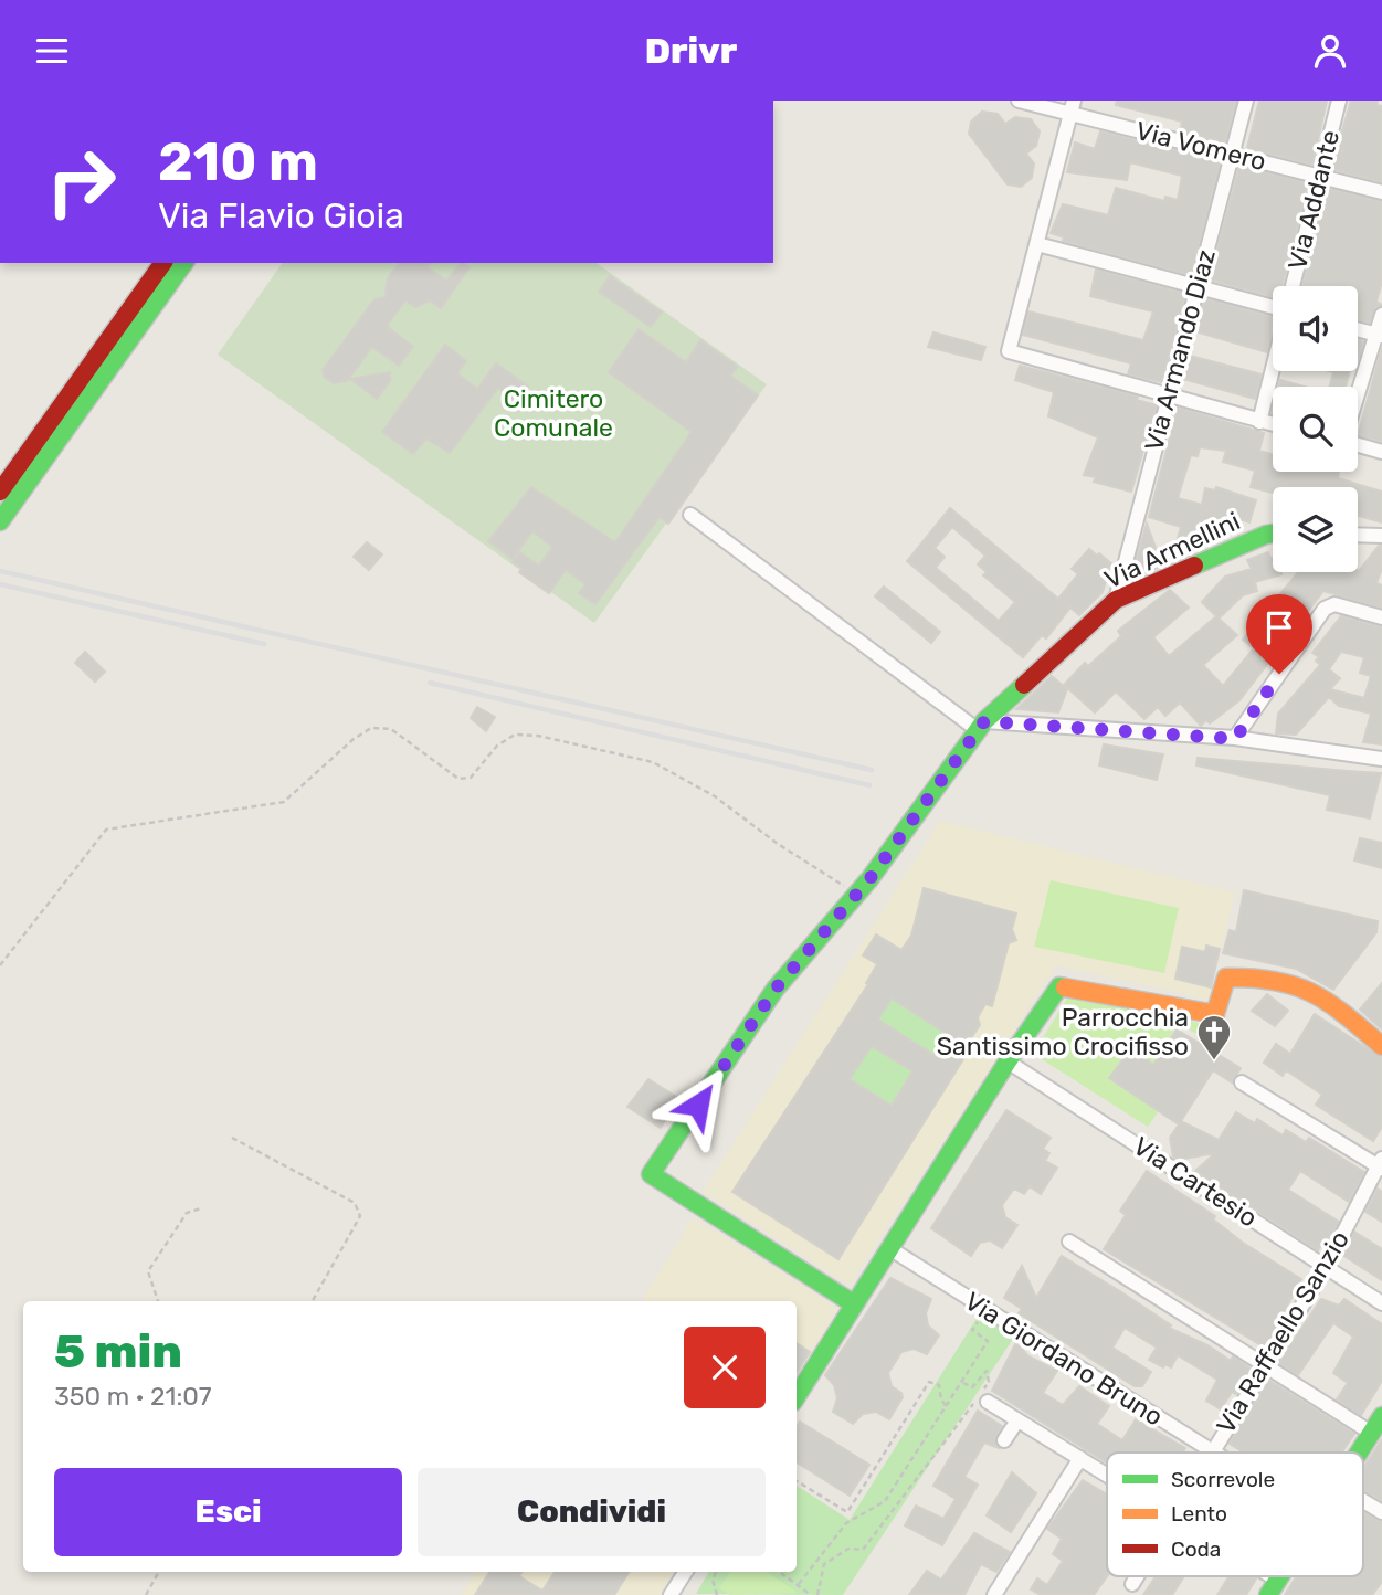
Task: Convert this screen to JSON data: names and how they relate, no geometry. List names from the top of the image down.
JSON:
{
  "streets": {
    "street": [
      "Via Vomero",
      "Via Addante",
      "Via Armando Diaz",
      "Via Armellini",
      "Via Cartesio",
      "Via Raffaello Sanzio",
      "Via Giordano Bruno"
    ]
  },
  "crossings": [
    ["Via Vomero", "Via Addante"],
    ["Via Vomero", "Via Armando Diaz"],
    ["Via Armando Diaz", "Via Armellini"],
    ["Via Cartesio", "Via Raffaello Sanzio"],
    ["Via Raffaello Sanzio", "Via Giordano Bruno"]
  ],
  "parks": ["Cimitero Comunale"],
  "places": {
    "church": ["Parrocchia Santissimo Crocifisso"]
  },
  "legend": ["Scorrevole", "Lento", "Coda"],
  "page": {
    "header": "Drivr",
    "turn": ["210 m", "Via Flavio Gioia"],
    "heading": ["5 min", "350 m · 21:07"],
    "buttons": ["Esci", "Condividi"]
  }
}
